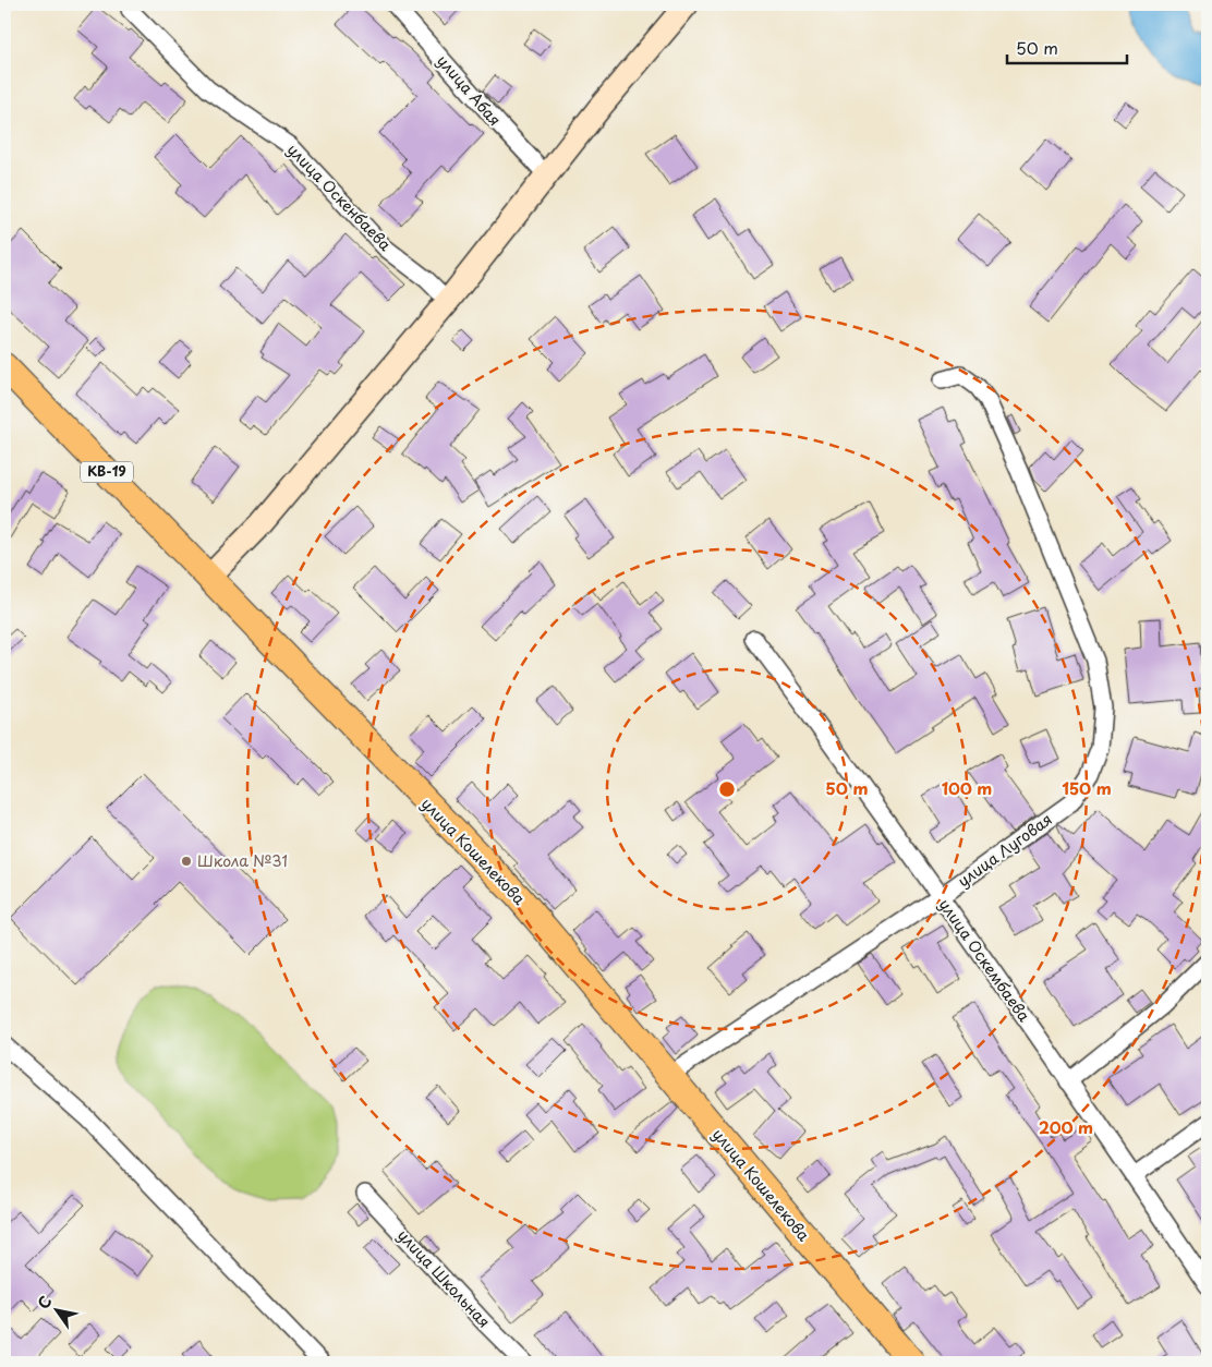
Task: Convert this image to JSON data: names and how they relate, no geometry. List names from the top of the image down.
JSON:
{
  "streets": {
    "main road": ["КВ-19", "улица Кошелекова"],
    "street": [
      "улица Абая",
      "улица Оскенбаева",
      "улица Луговая",
      "улица Оскембаева",
      "улица Школьная"
    ]
  },
  "crossings": [
    ["улица Луговая", "улица Кошелекова"],
    ["улица Луговая", "улица Оскембаева"]
  ],
  "places": ["Школа №31"],
  "scale_bar": "50 m",
  "north": "top left",
  "rings": [
    "50 m",
    "100 m",
    "150 m",
    "200 m"
  ]
}
